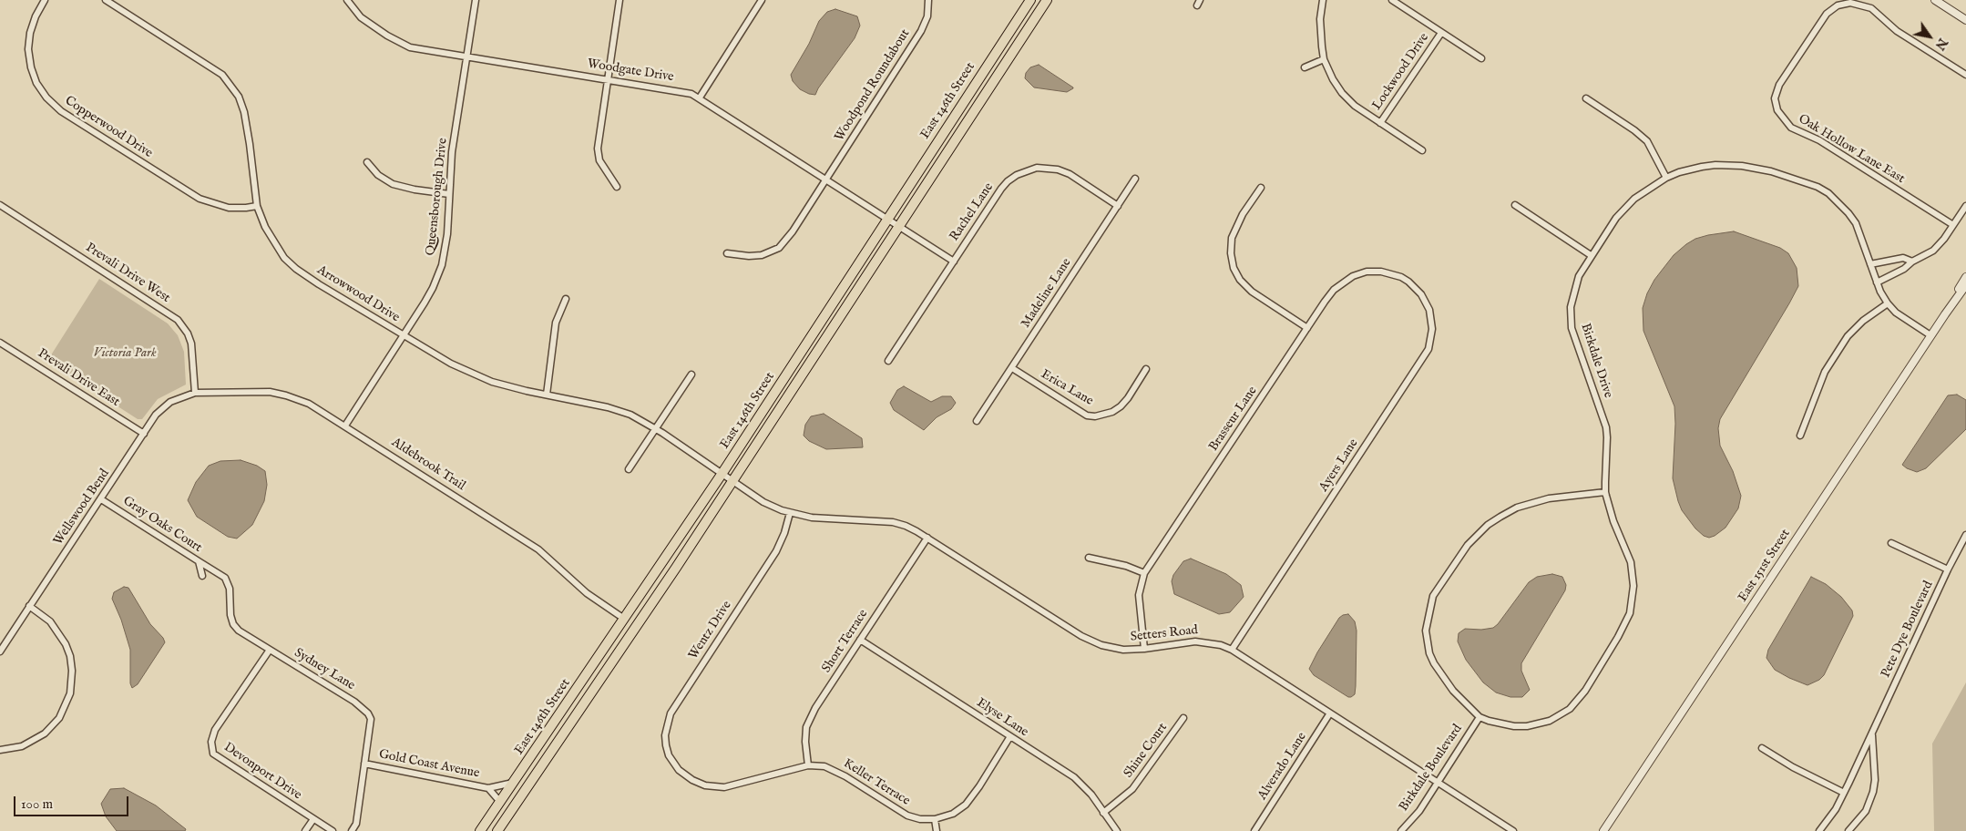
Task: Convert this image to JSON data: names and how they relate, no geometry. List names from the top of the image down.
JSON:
{
  "streets": {
    "main road": ["East 146th Street"],
    "street": [
      "Woodgate Drive",
      "Lockwood Drive",
      "Woodpond Roundabout",
      "Copperwood Drive",
      "Oak Hollow Lane East",
      "Queensborough Drive",
      "Rachel Lane",
      "Prevali Drive West",
      "Madeline Lane",
      "Arrowwood Drive",
      "Birkdale Drive",
      "Prevali Drive East",
      "Erica Lane",
      "Brasseur Lane",
      "Aldebrook Trail",
      "Ayers Lane",
      "Wellswood Bend",
      "Gray Oaks Court",
      "East 151st Street",
      "Pete Dye Boulevard",
      "Wentz Drive",
      "Setters Road",
      "Short Terrace",
      "Sydney Lane",
      "Elyse Lane",
      "Shine Court",
      "Gold Coast Avenue",
      "Alverado Lane",
      "Birkdale Boulevard",
      "Devonport Drive",
      "Keller Terrace"
    ]
  },
  "crossings": [
    ["Woodgate Drive", "Woodpond Roundabout"],
    ["Woodgate Drive", "East 146th Street"],
    ["Woodgate Drive", "Queensborough Drive"],
    ["Woodgate Drive", "Rachel Lane"],
    ["East 146th Street", "Arrowwood Drive"],
    ["East 146th Street", "Aldebrook Trail"],
    ["East 146th Street", "Setters Road"],
    ["East 146th Street", "Gold Coast Avenue"],
    ["Copperwood Drive", "Arrowwood Drive"],
    ["Queensborough Drive", "Arrowwood Drive"],
    ["Queensborough Drive", "Aldebrook Trail"],
    ["Rachel Lane", "Madeline Lane"],
    ["Prevali Drive West", "Aldebrook Trail"],
    ["Prevali Drive West", "Wellswood Bend"],
    ["Madeline Lane", "Erica Lane"],
    ["Arrowwood Drive", "Setters Road"],
    ["Birkdale Drive", "East 151st Street"],
    ["Birkdale Drive", "Birkdale Boulevard"],
    ["Prevali Drive East", "Wellswood Bend"],
    ["Brasseur Lane", "Ayers Lane"],
    ["Brasseur Lane", "Setters Road"],
    ["Aldebrook Trail", "Wellswood Bend"],
    ["Ayers Lane", "Setters Road"],
    ["Wellswood Bend", "Gray Oaks Court"],
    ["Gray Oaks Court", "Sydney Lane"],
    ["Wentz Drive", "Setters Road"],
    ["Wentz Drive", "Keller Terrace"],
    ["Setters Road", "Short Terrace"],
    ["Setters Road", "Alverado Lane"],
    ["Setters Road", "Birkdale Boulevard"],
    ["Short Terrace", "Elyse Lane"],
    ["Short Terrace", "Keller Terrace"],
    ["Sydney Lane", "Gold Coast Avenue"],
    ["Sydney Lane", "Devonport Drive"],
    ["Elyse Lane", "Shine Court"],
    ["Elyse Lane", "Keller Terrace"]
  ],
  "parks": ["Victoria Park"],
  "scale_bar": "100 m",
  "north": "bottom right"
}
